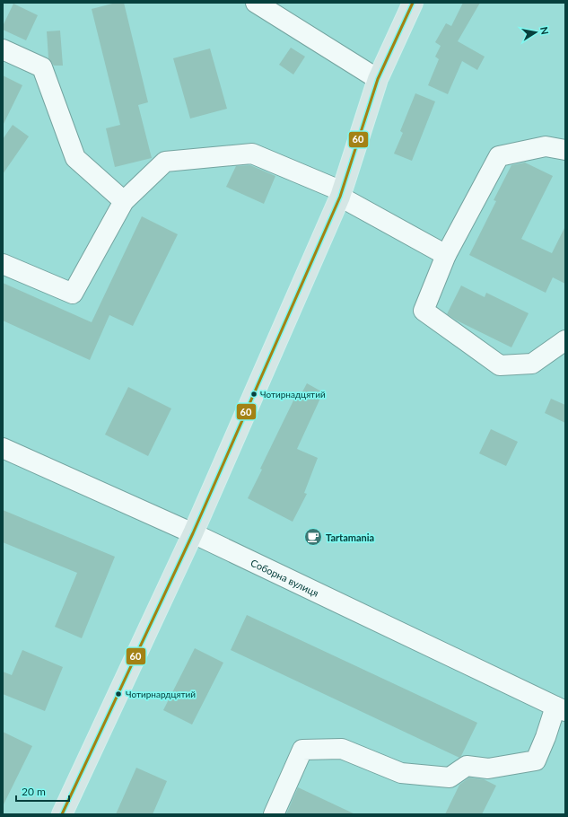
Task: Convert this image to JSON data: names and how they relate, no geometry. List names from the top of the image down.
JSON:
{
  "streets": {
    "street": ["Соборна вулиця"]
  },
  "places": {
    "other": ["Чотирнадцятий", "Чотирнардцятий"],
    "cafe": ["Tartamania"]
  },
  "lines": ["transit line 60"],
  "scale_bar": "20 m",
  "north": "right"
}
